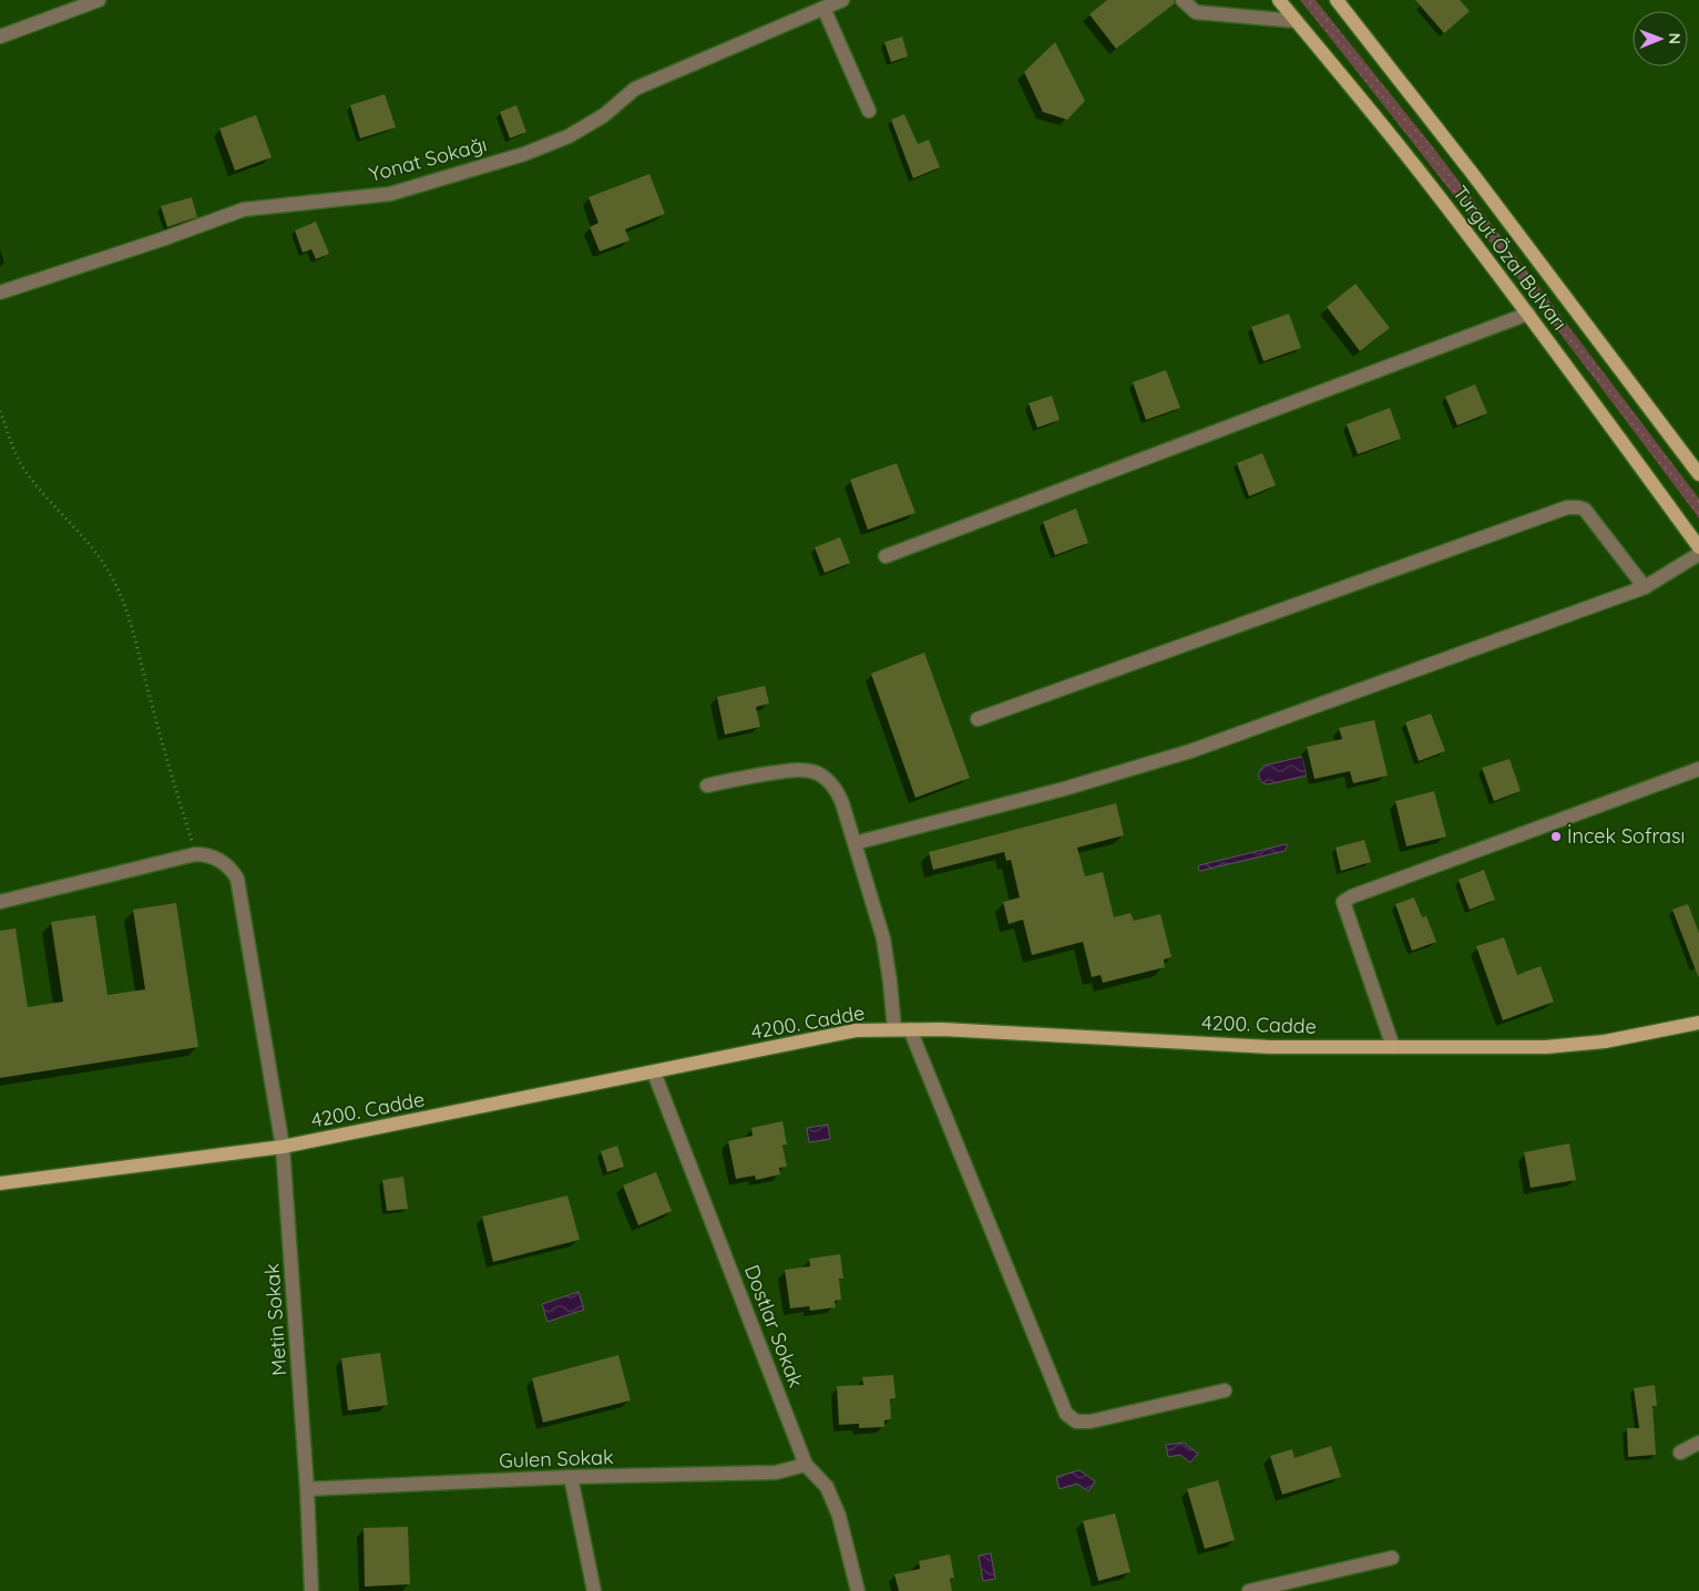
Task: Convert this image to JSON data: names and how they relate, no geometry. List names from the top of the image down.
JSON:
{
  "streets": {
    "main road": ["Turgut Özal Bulvarı", "4200. Cadde"],
    "street": [
      "Yonat Sokağı",
      "Metin Sokak",
      "Dostlar Sokak",
      "Gulen Sokak"
    ]
  },
  "crossings": [
    ["4200. Cadde", "Metin Sokak"],
    ["4200. Cadde", "Dostlar Sokak"],
    ["Metin Sokak", "Gulen Sokak"],
    ["Dostlar Sokak", "Gulen Sokak"]
  ],
  "places": ["İncek Sofrası"],
  "north": "right"
}
